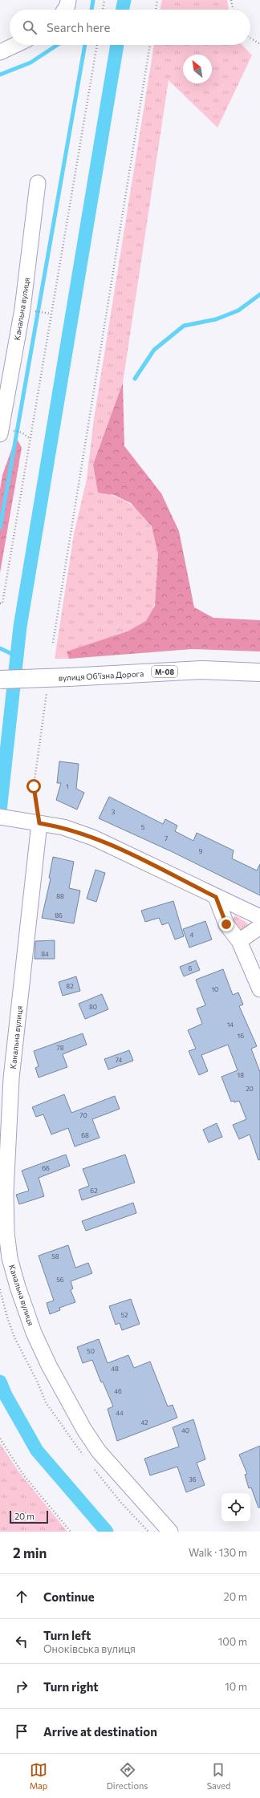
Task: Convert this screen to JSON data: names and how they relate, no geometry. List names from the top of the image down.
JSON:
{
  "streets": {
    "highway": ["М-08", "вулиця Обʼїзна Дорога"],
    "street": ["Канальна вулиця"]
  },
  "house_numbers": [
    "1",
    "3",
    "5",
    "7",
    "9",
    "88",
    "86",
    "4",
    "84",
    "6",
    "82",
    "10",
    "80",
    "14",
    "16",
    "78",
    "74",
    "18",
    "20",
    "70",
    "68",
    "66",
    "62",
    "58",
    "56",
    "52",
    "50",
    "48",
    "46",
    "44",
    "42",
    "40",
    "36"
  ],
  "scale_bar": "20 m",
  "north": "top left",
  "page": {
    "search": "Search here",
    "scale": "20 m",
    "heading": ["2 min", "Walk · 130 m"],
    "list": [
      ["Continue", "20 m"],
      ["Turn left", "Оноківська вулиця", "100 m"],
      ["Turn right", "10 m"],
      "Arrive at destination"
    ],
    "nav": ["Map", "Directions", "Saved"]
  }
}
